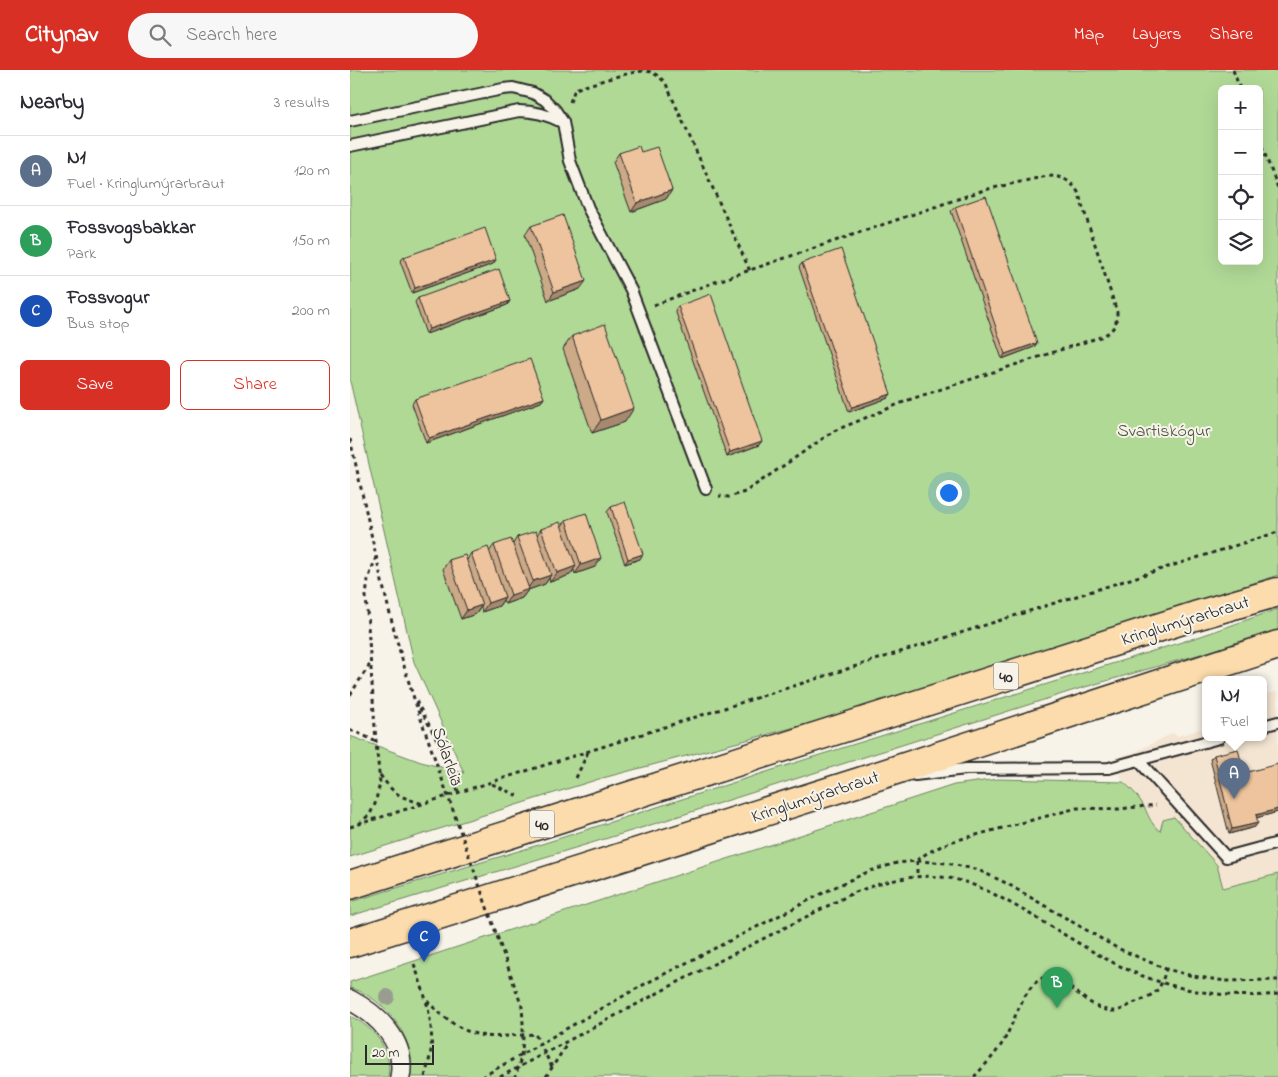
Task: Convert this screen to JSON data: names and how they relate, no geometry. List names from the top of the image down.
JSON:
{
  "streets": {
    "main road": ["Kringlumýrarbraut", "40"],
    "path": ["Sólarleið"]
  },
  "parks": ["Svartiskógur"],
  "scale_bar": "20 m",
  "page": {
    "header": "Citynav",
    "search": "Search here",
    "nav": ["Map", "Layers", "Share"],
    "heading": ["Nearby", "3 results"],
    "map_buttons": ["+", "−"],
    "list": [
      {
        "mark": "A",
        "name": "N1",
        "note": "Fuel · Kringlumýrarbraut",
        "value": "120 m"
      },
      {
        "mark": "B",
        "name": "Fossvogsbakkar",
        "note": "Park",
        "value": "150 m"
      },
      {
        "mark": "C",
        "name": "Fossvogur",
        "note": "Bus stop",
        "value": "200 m"
      }
    ],
    "buttons": ["Save", "Share"],
    "popup": ["N1", "Fuel"],
    "pins": ["A", "C", "B"],
    "scale": "20 m"
  }
}
